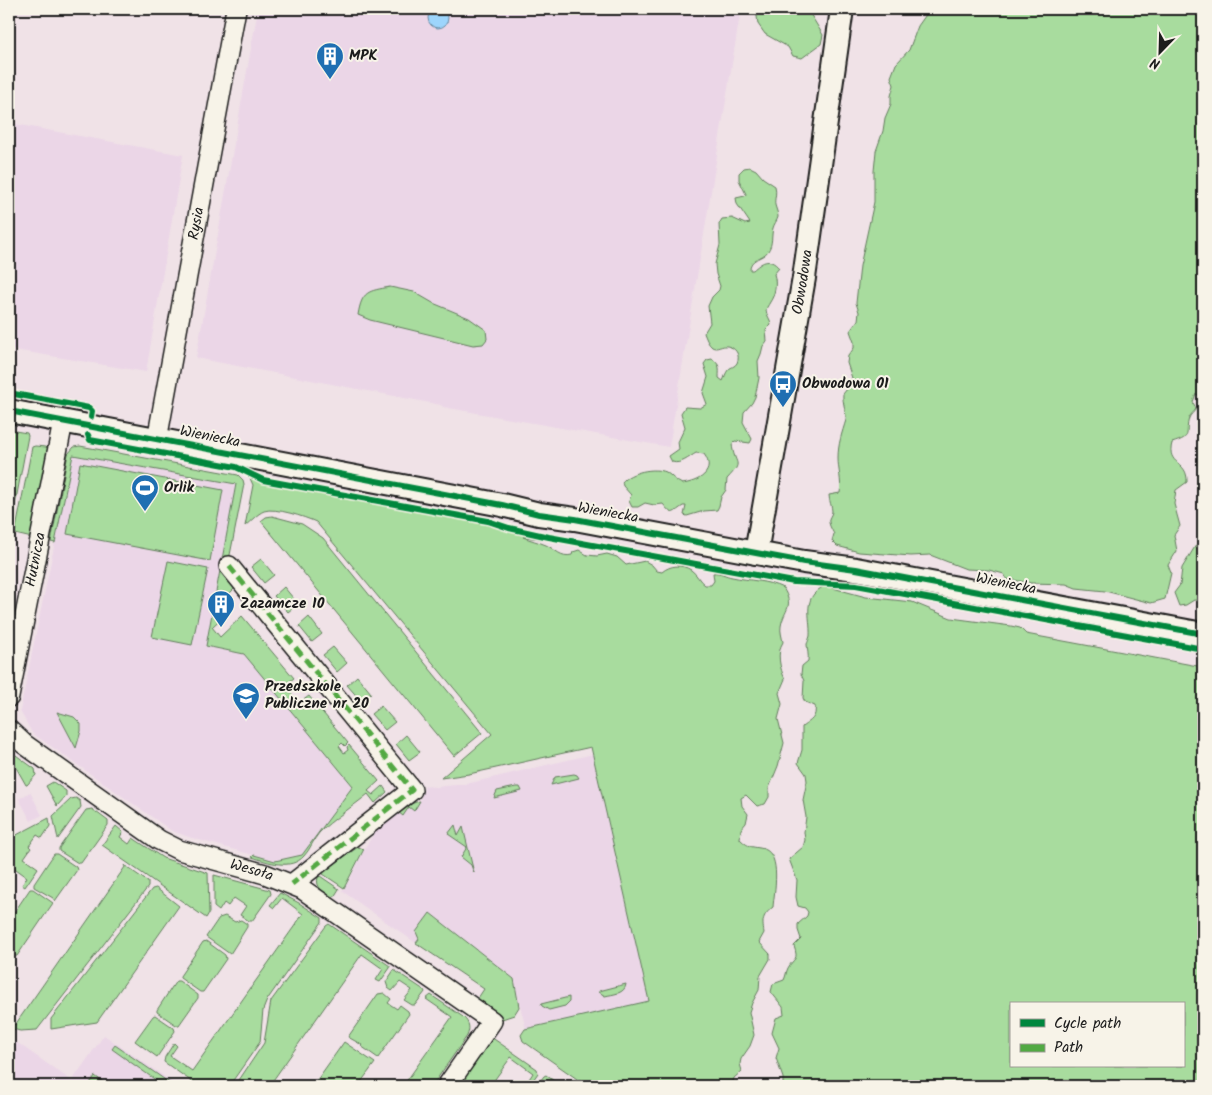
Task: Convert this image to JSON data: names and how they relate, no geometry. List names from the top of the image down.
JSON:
{
  "streets": {
    "street": [
      "Rysia",
      "Obwodowa",
      "Wieniecka",
      "Hutnicza",
      "Wesoła"
    ]
  },
  "crossings": [
    ["Rysia", "Wieniecka"],
    ["Obwodowa", "Wieniecka"],
    ["Wieniecka", "Hutnicza"]
  ],
  "places": {
    "building": ["MPK", "Zazamcze 10"],
    "bus stop": ["Obwodowa 01"],
    "sports": ["Orlik"],
    "school or university": ["Przedszkole Publiczne nr 20"]
  },
  "legend": ["Cycle path", "Path"],
  "north": "bottom left"
}
